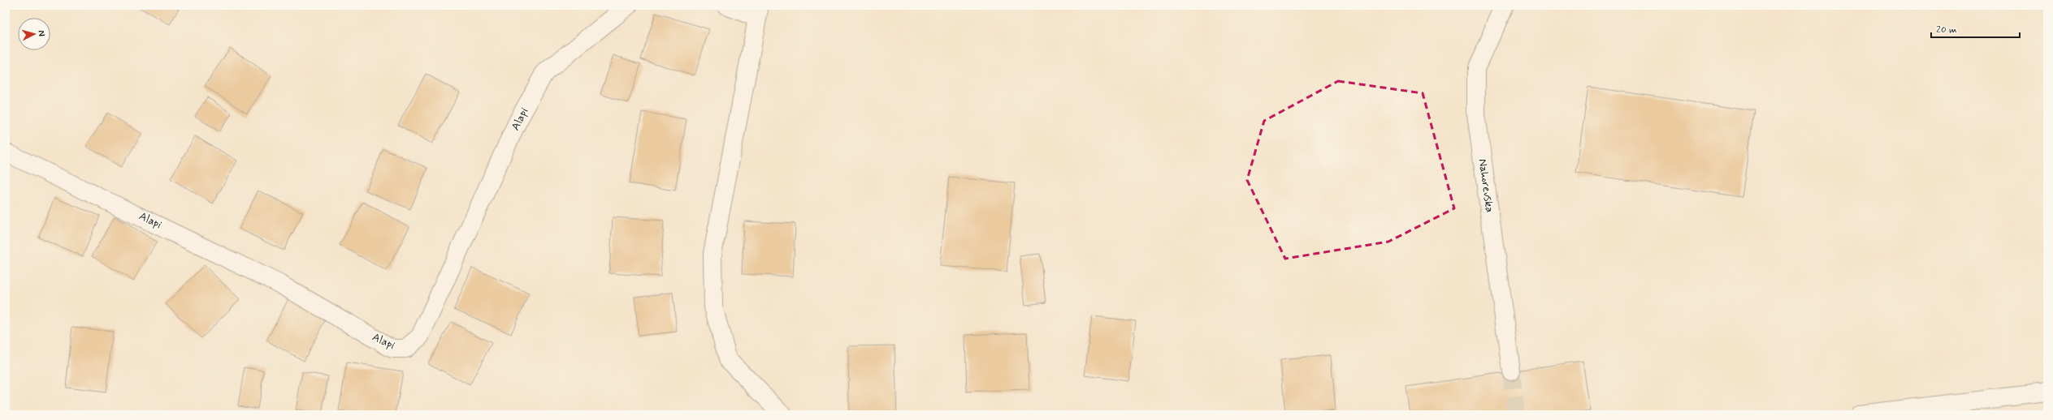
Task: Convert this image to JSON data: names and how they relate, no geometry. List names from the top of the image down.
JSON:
{
  "streets": {
    "street": ["Alapi", "Nahorevska"]
  },
  "scale_bar": "20 m",
  "north": "right"
}
